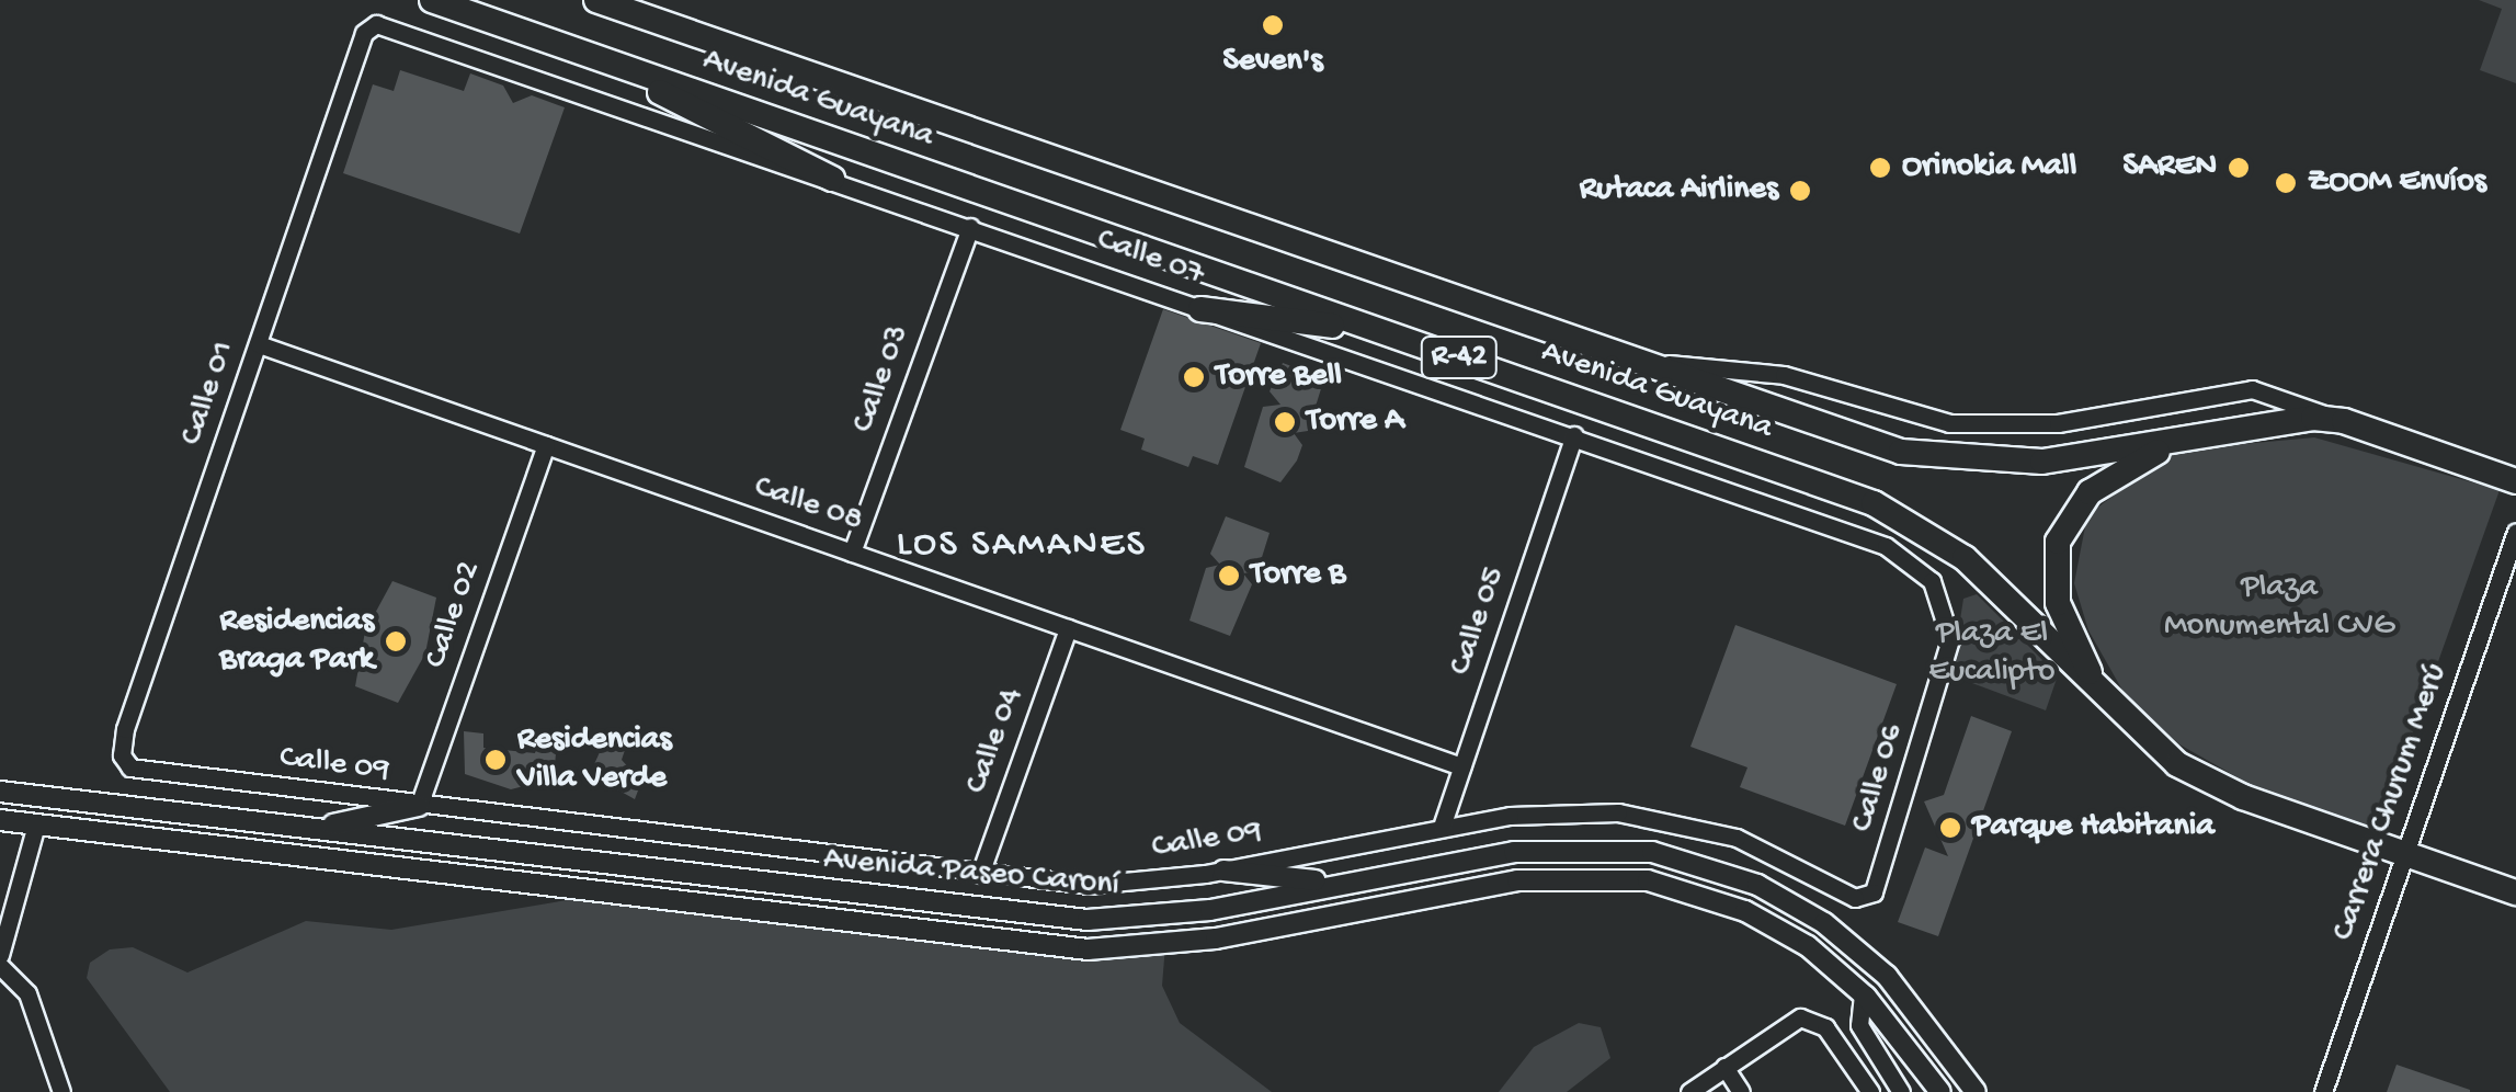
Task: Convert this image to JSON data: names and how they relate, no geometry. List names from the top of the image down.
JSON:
{
  "streets": {
    "main road": ["Avenida Guayana", "R-42"],
    "street": [
      "Calle 07",
      "Calle 03",
      "Calle 01",
      "Calle 08",
      "Calle 02",
      "Calle 05",
      "Calle 04",
      "Calle 09",
      "Calle 06",
      "Carrera Churum Merú",
      "Avenida Paseo Caroní"
    ]
  },
  "crossings": [
    ["Avenida Guayana", "R-42"],
    ["Avenida Guayana", "Carrera Churum Merú"],
    ["Calle 07", "Calle 03"],
    ["Calle 07", "Calle 01"],
    ["Calle 07", "Calle 05"],
    ["Calle 07", "Calle 06"],
    ["R-42", "Carrera Churum Merú"],
    ["Calle 03", "Calle 08"],
    ["Calle 01", "Calle 08"],
    ["Calle 01", "Calle 09"],
    ["Calle 08", "Calle 02"],
    ["Calle 08", "Calle 05"],
    ["Calle 08", "Calle 04"],
    ["Calle 02", "Calle 09"],
    ["Calle 05", "Calle 09"],
    ["Calle 04", "Calle 09"],
    ["Calle 09", "Calle 06"]
  ],
  "districts": ["LOS SAMANES"],
  "parks": ["Plaza Monumental CVG", "Plaza El Eucalipto"],
  "places": [
    "Seven's",
    "Orinokia Mall",
    "SAREN",
    "ZOOM Envíos",
    "Rutaca Airlines",
    "Torre Bell",
    "Torre A",
    "Torre B",
    "Residencias Braga Park",
    "Residencias Villa Verde",
    "Parque Habitania"
  ]
}
